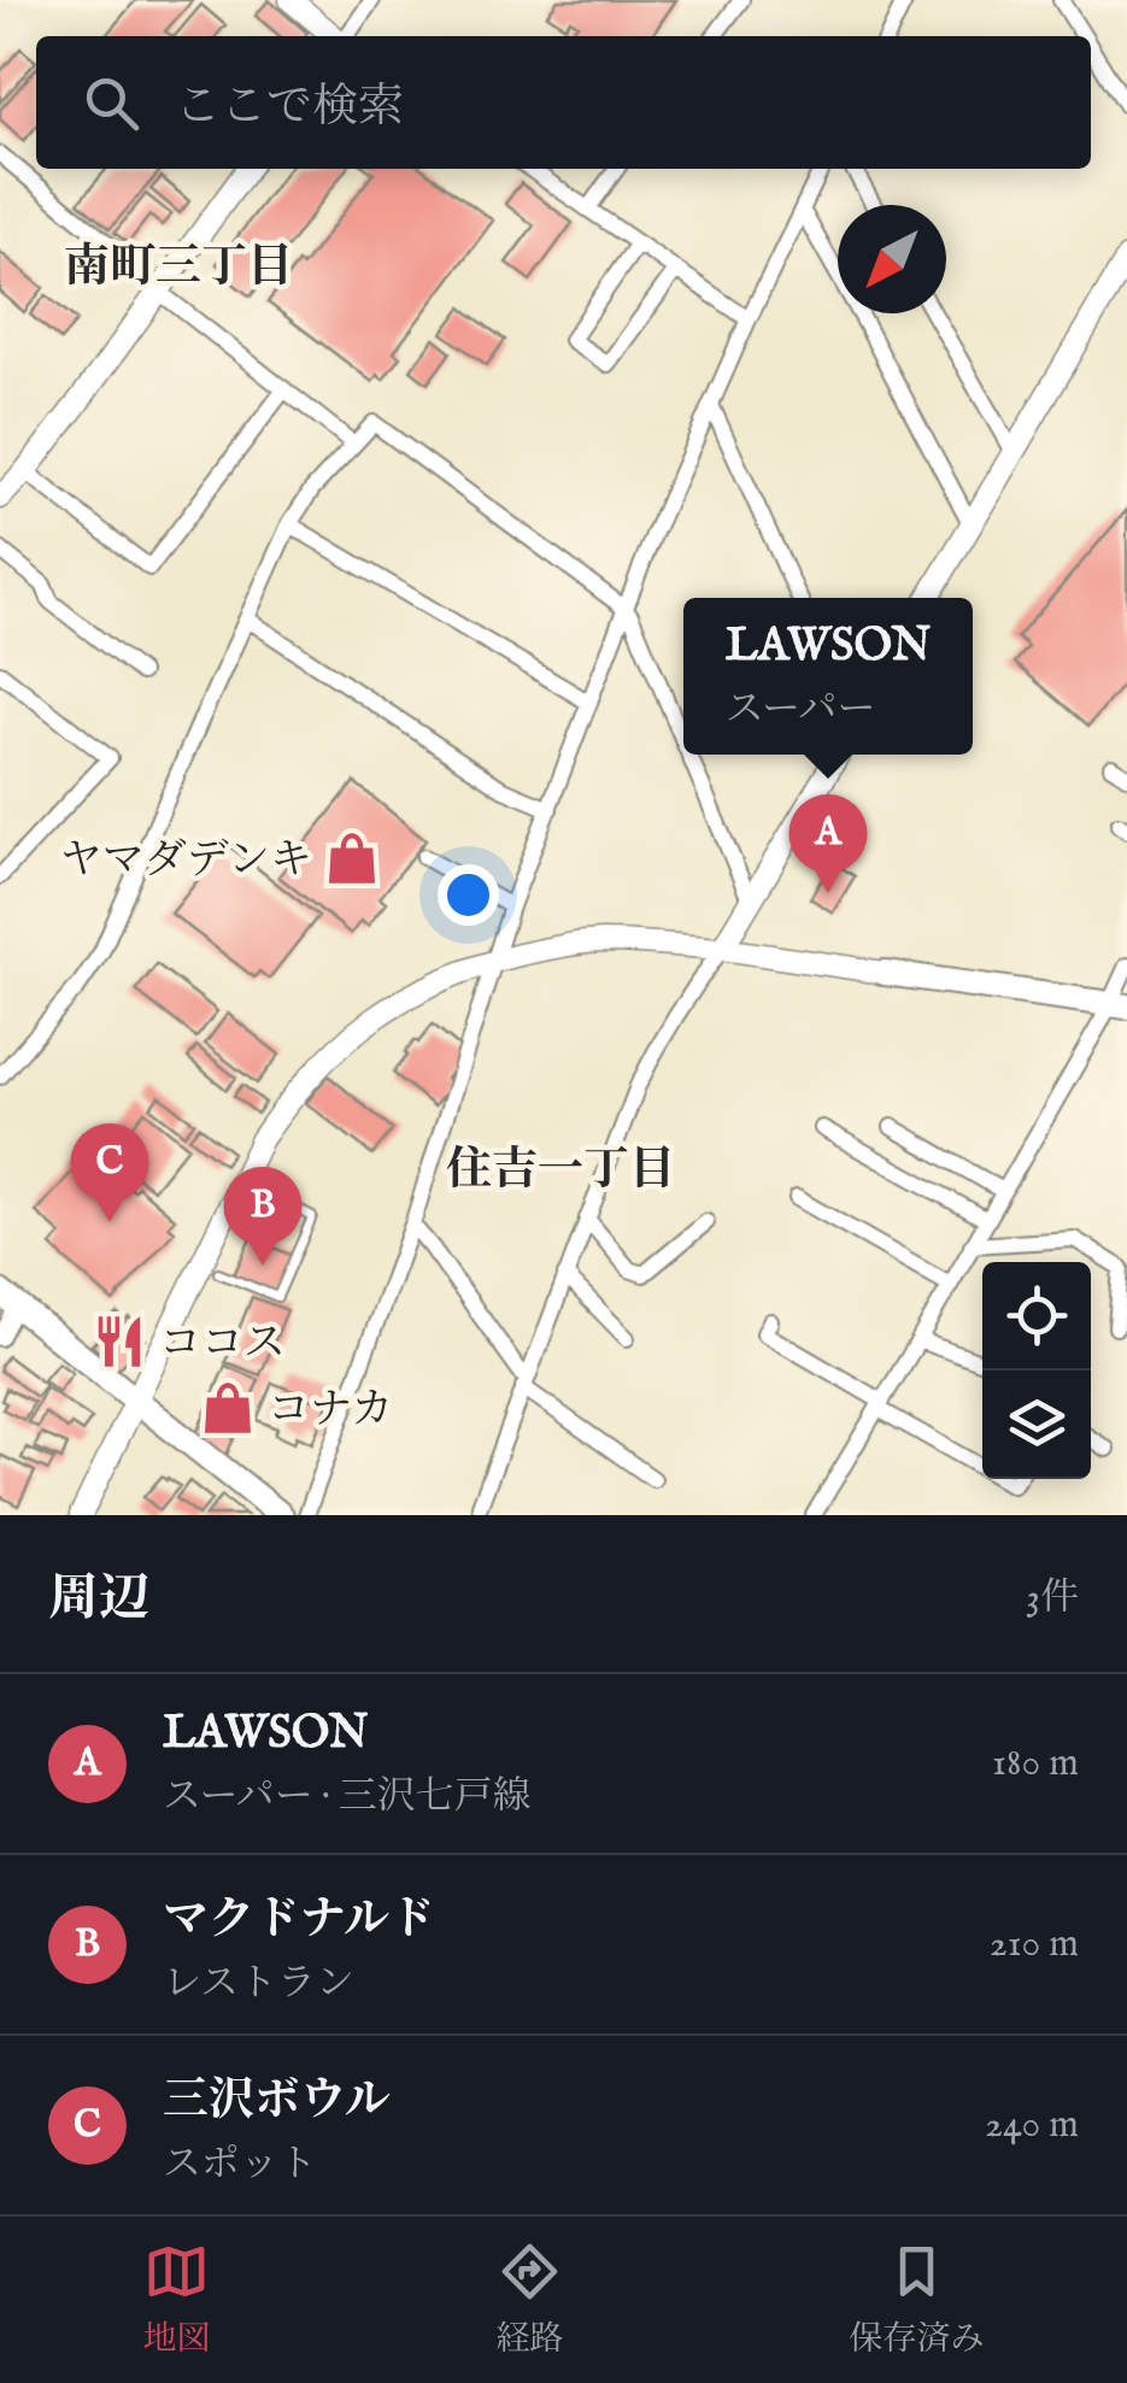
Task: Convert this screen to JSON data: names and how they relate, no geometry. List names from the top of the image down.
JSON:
{
  "districts": ["南町三丁目", "住吉一丁目"],
  "places": {
    "shop": ["ヤマダデンキ", "コナカ"],
    "restaurant": ["ココス"]
  },
  "north": "bottom left",
  "page": {
    "search": "ここで検索",
    "popup": ["LAWSON", "スーパー"],
    "pins": ["A", "C", "B"],
    "heading": ["周辺", "3件"],
    "list": [
      {
        "mark": "A",
        "name": "LAWSON",
        "note": "スーパー · 三沢七戸線",
        "value": "180 m"
      },
      {
        "mark": "B",
        "name": "マクドナルド",
        "note": "レストラン",
        "value": "210 m"
      },
      {
        "mark": "C",
        "name": "三沢ボウル",
        "note": "スポット",
        "value": "240 m"
      }
    ],
    "nav": ["地図", "経路", "保存済み"]
  }
}
